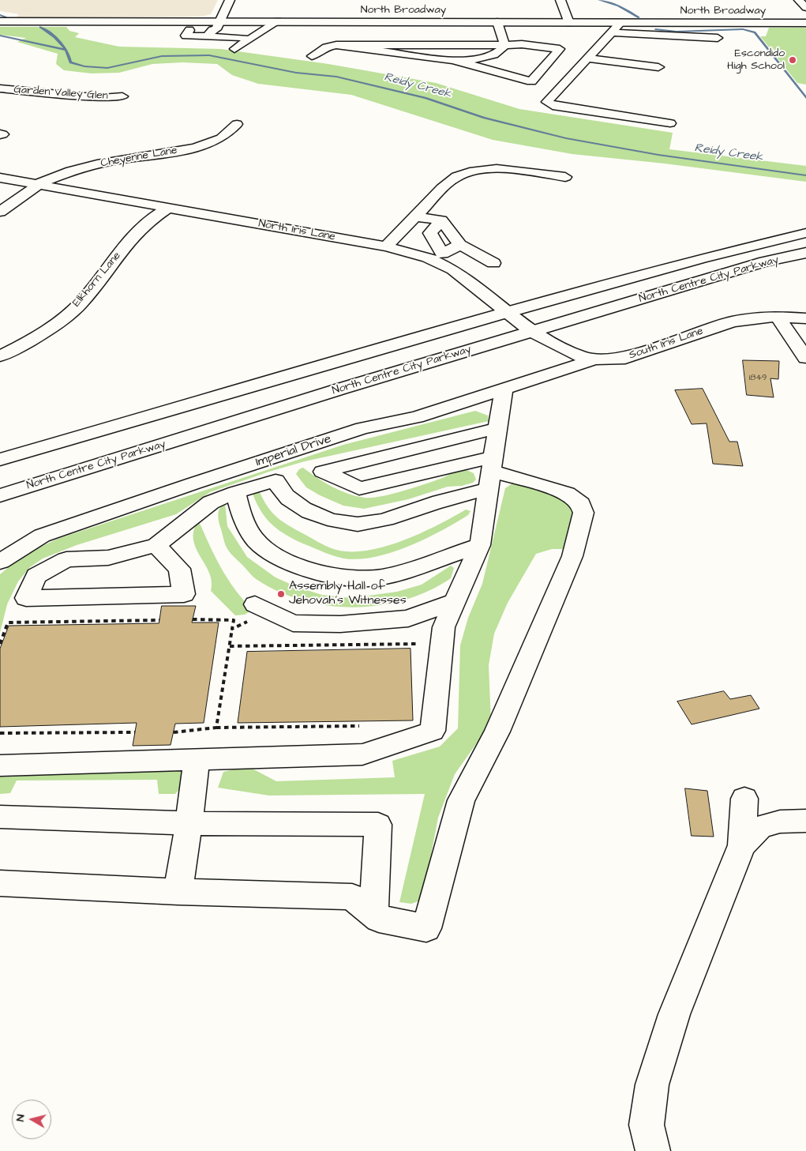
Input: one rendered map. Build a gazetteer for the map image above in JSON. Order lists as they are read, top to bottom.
{
  "streets": {
    "main road": [
      "North Broadway",
      "Garden Valley Glen",
      "Cheyenne Lane",
      "North Iris Lane",
      "Elkhorn Lane",
      "North Centre City Parkway",
      "South Iris Lane",
      "Imperial Drive"
    ]
  },
  "crossings": [
    ["Cheyenne Lane", "North Iris Lane"],
    ["North Iris Lane", "Elkhorn Lane"],
    ["North Iris Lane", "North Centre City Parkway"],
    ["North Iris Lane", "South Iris Lane"],
    ["North Centre City Parkway", "South Iris Lane"],
    ["South Iris Lane", "Imperial Drive"]
  ],
  "water": ["Reidy Creek"],
  "places": ["Escondido High School", "Assembly Hall of Jehovah’s Witnesses"],
  "house_numbers": ["1849"],
  "north": "left"
}
